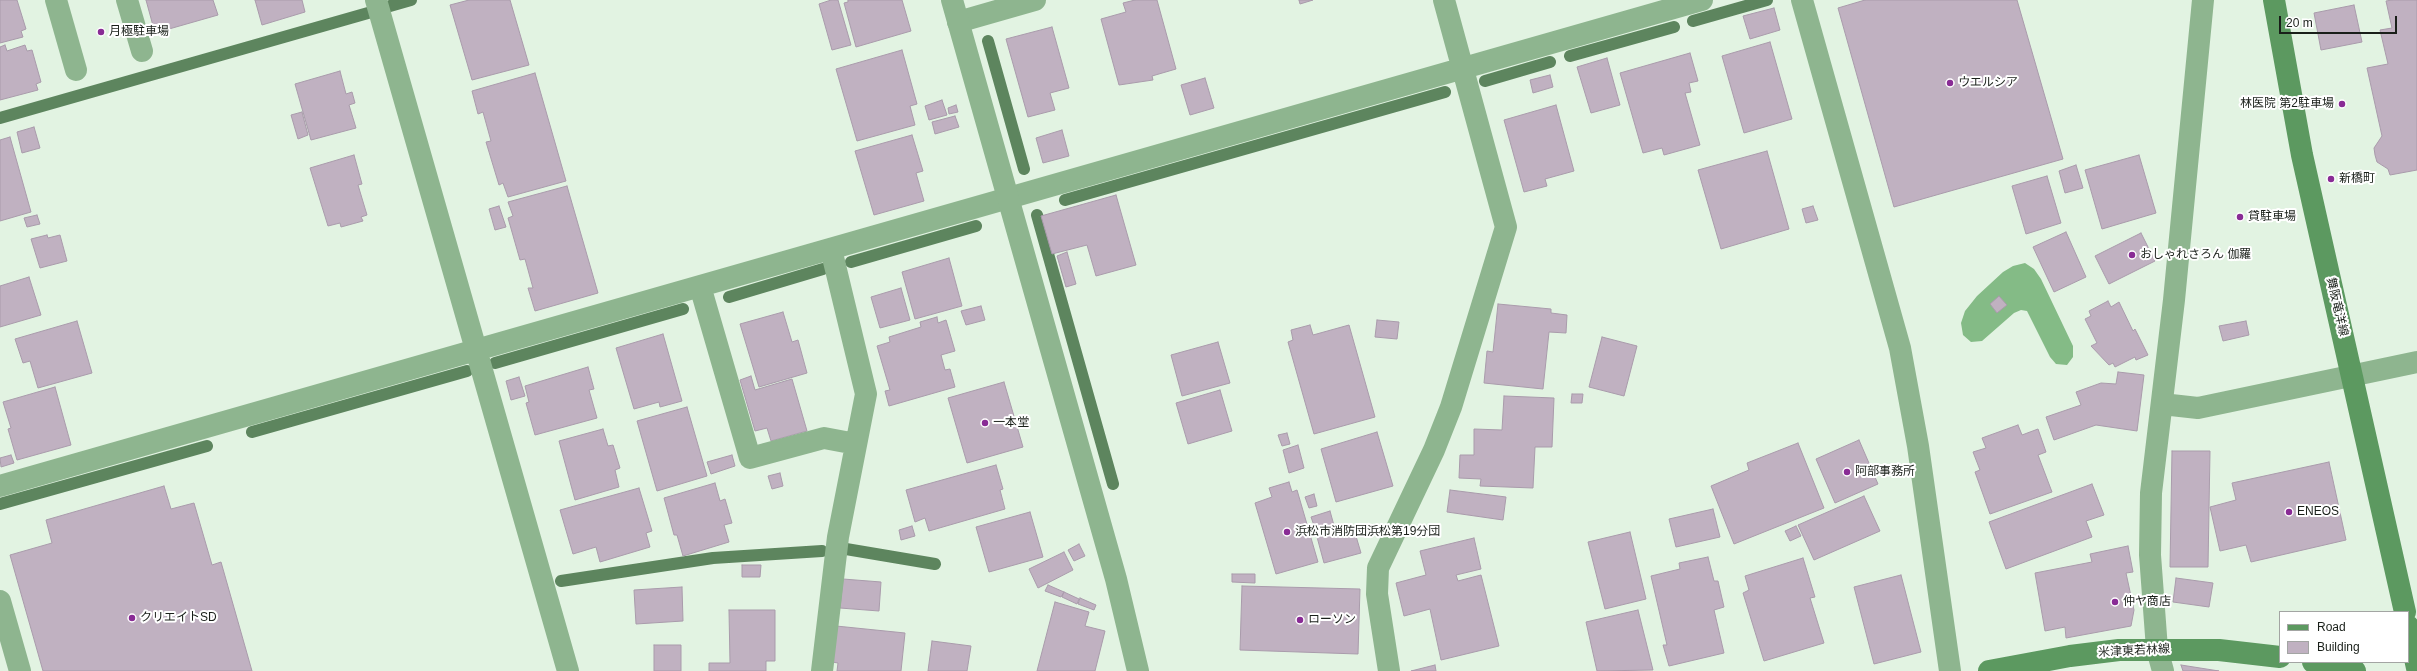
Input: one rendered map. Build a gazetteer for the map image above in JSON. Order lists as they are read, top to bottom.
{
  "streets": {
    "main road": ["舞阪竜洋線", "米津東若林線"]
  },
  "places": [
    "月極駐車場",
    "ウエルシア",
    "林医院 第2駐車場",
    "新橋町",
    "貸駐車場",
    "おしゃれさろん 伽羅",
    "一本堂",
    "阿部事務所",
    "ENEOS",
    "浜松市消防団浜松第19分団",
    "仲ヤ商店",
    "クリエイトSD",
    "ローソン"
  ],
  "legend": ["Road", "Building"],
  "scale_bar": "20 m"
}
